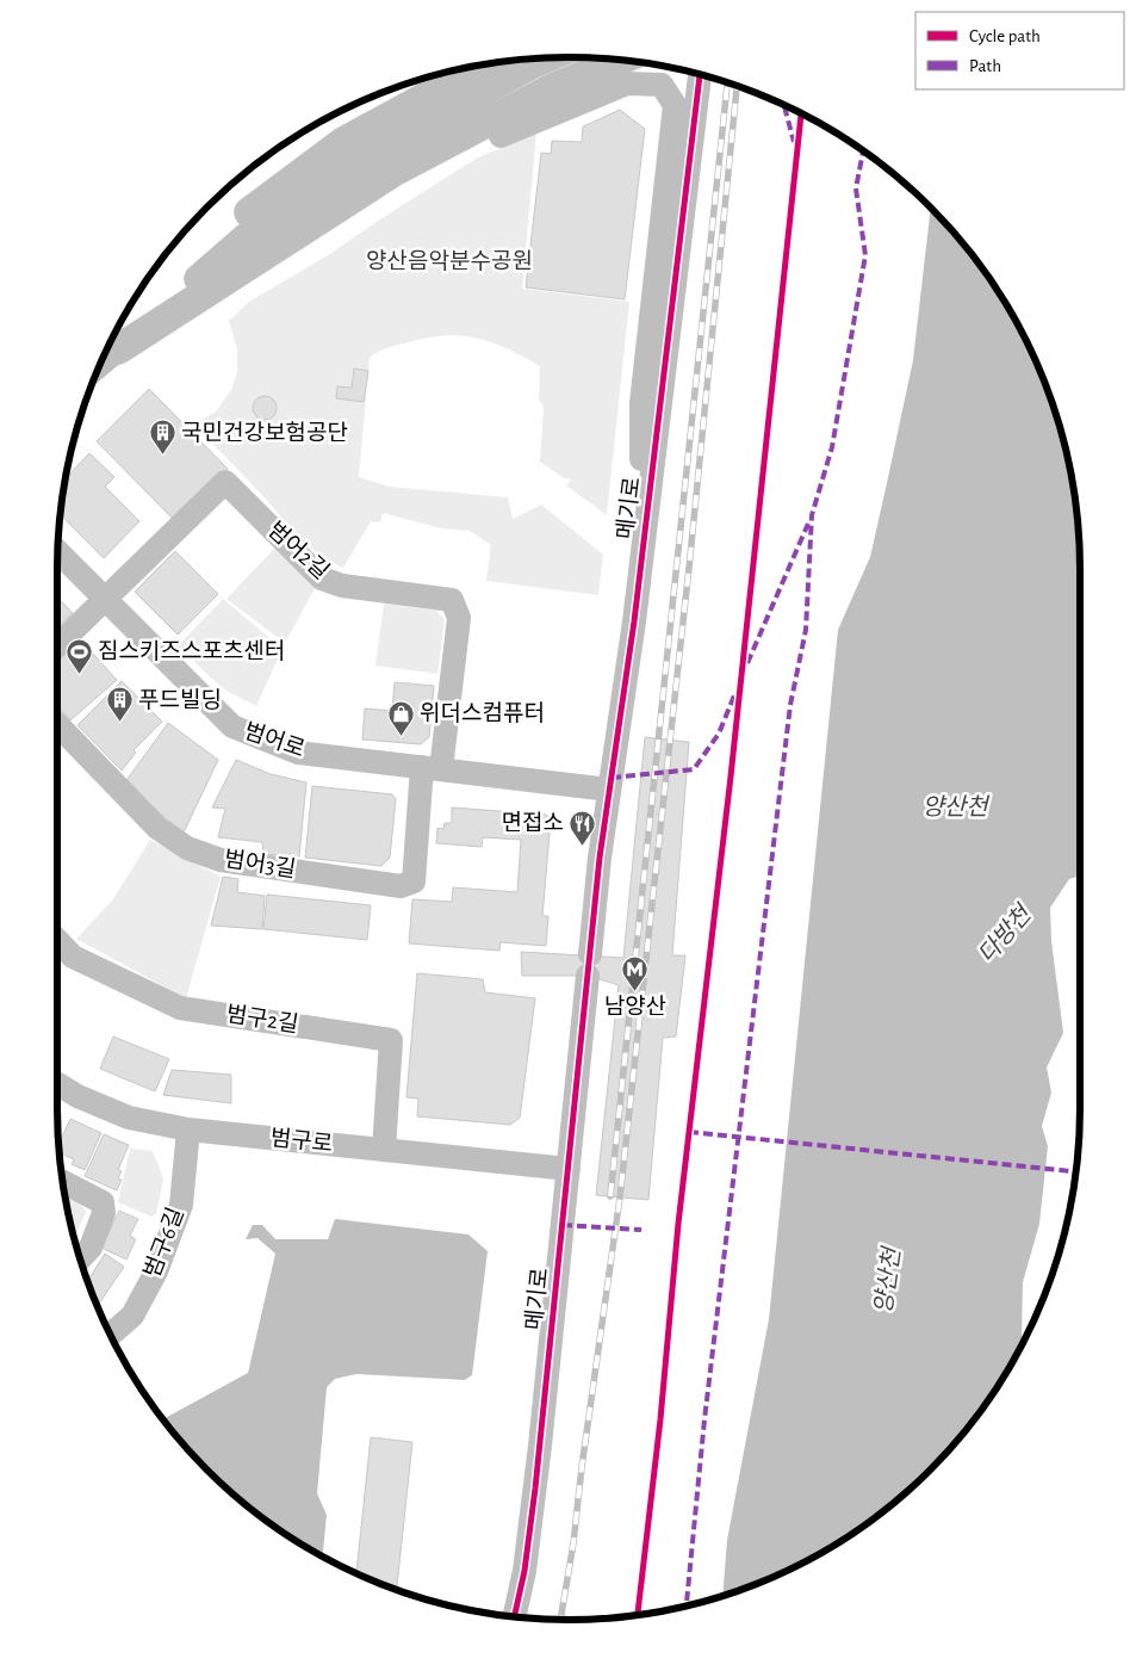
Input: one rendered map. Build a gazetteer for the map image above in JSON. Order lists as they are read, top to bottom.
{
  "streets": {
    "street": [
      "메기로",
      "범어2길",
      "범어로",
      "범어3길",
      "범구2길",
      "범구로",
      "범구6길"
    ]
  },
  "crossings": [
    ["메기로", "범어로"],
    ["메기로", "범구로"],
    ["범어2길", "범어로"],
    ["범어2길", "범어3길"],
    ["범어로", "범어3길"],
    ["범구2길", "범구로"],
    ["범구로", "범구6길"]
  ],
  "water": ["양산천", "다방천"],
  "parks": ["양산음악분수공원"],
  "places": {
    "building": ["국민건강보험공단", "푸드빌딩"],
    "sports": ["짐스키즈스포츠센터"],
    "shop": ["위더스컴퓨터"],
    "restaurant": ["면접소"],
    "metro station": ["남양산"]
  },
  "legend": ["Cycle path", "Path"]
}
